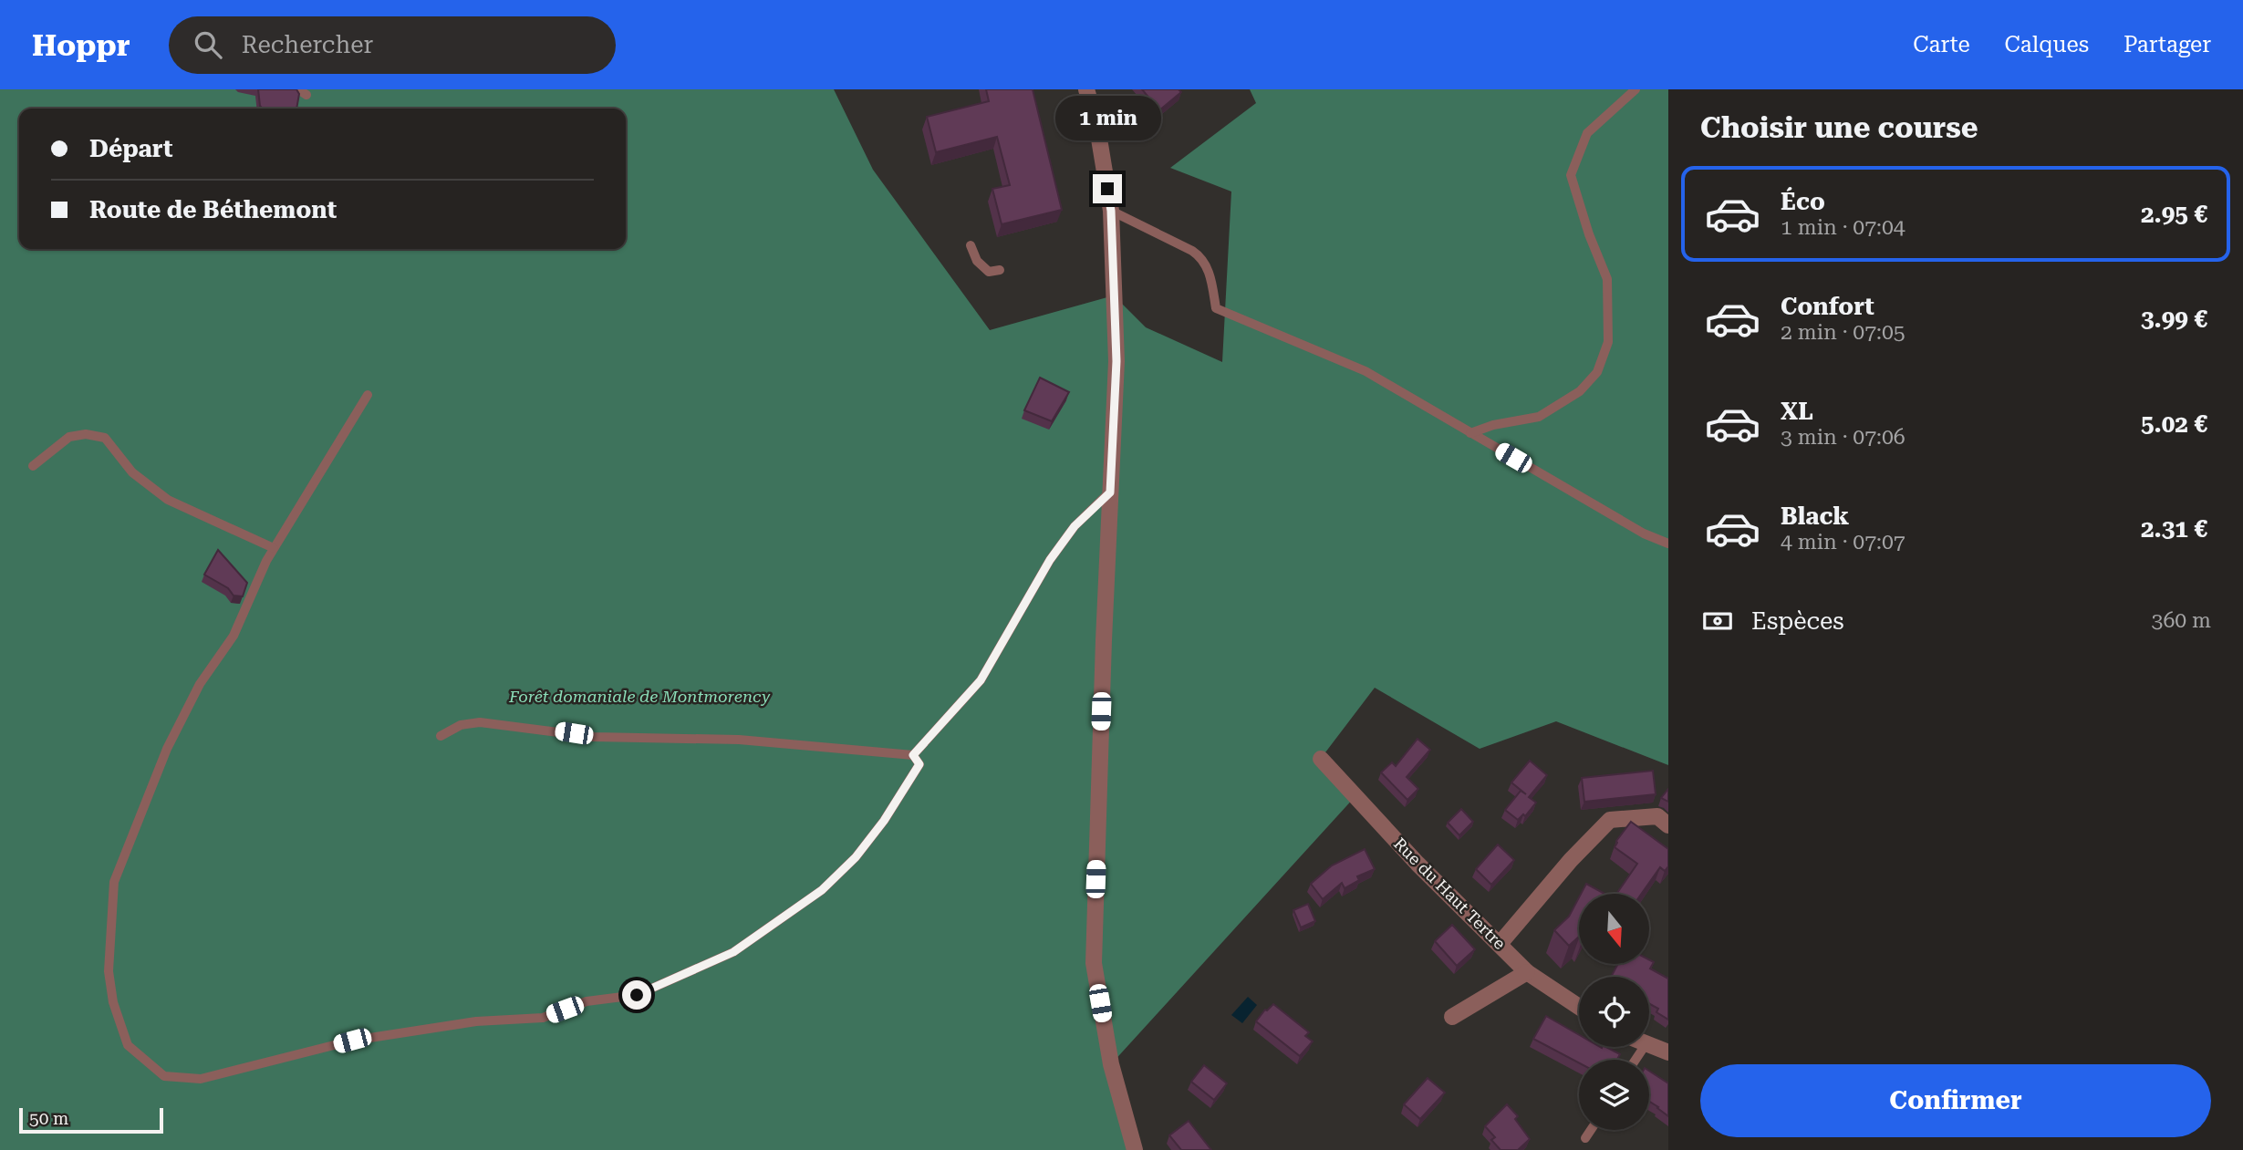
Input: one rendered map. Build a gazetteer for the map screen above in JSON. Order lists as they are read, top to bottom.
{
  "streets": {
    "street": ["Rue du Haut Tertre"]
  },
  "parks": ["Forêt domaniale de Montmorency"],
  "scale_bar": "50 m",
  "north": "bottom",
  "page": {
    "header": "Hoppr",
    "search": "Rechercher",
    "nav": ["Carte", "Calques", "Partager"],
    "heading": "Choisir une course",
    "bubble": "1 min",
    "banner": ["Départ", "Route de Béthemont"],
    "list": [
      {
        "name": "Éco",
        "note": "1 min · 07:04",
        "value": "2.95 €"
      },
      {
        "name": "Confort",
        "note": "2 min · 07:05",
        "value": "3.99 €"
      },
      {
        "name": "XL",
        "note": "3 min · 07:06",
        "value": "5.02 €"
      },
      {
        "name": "Black",
        "note": "4 min · 07:07",
        "value": "2.31 €"
      }
    ],
    "pay": ["Espèces", "360 m"],
    "buttons": "Confirmer",
    "scale": "50 m"
  }
}
